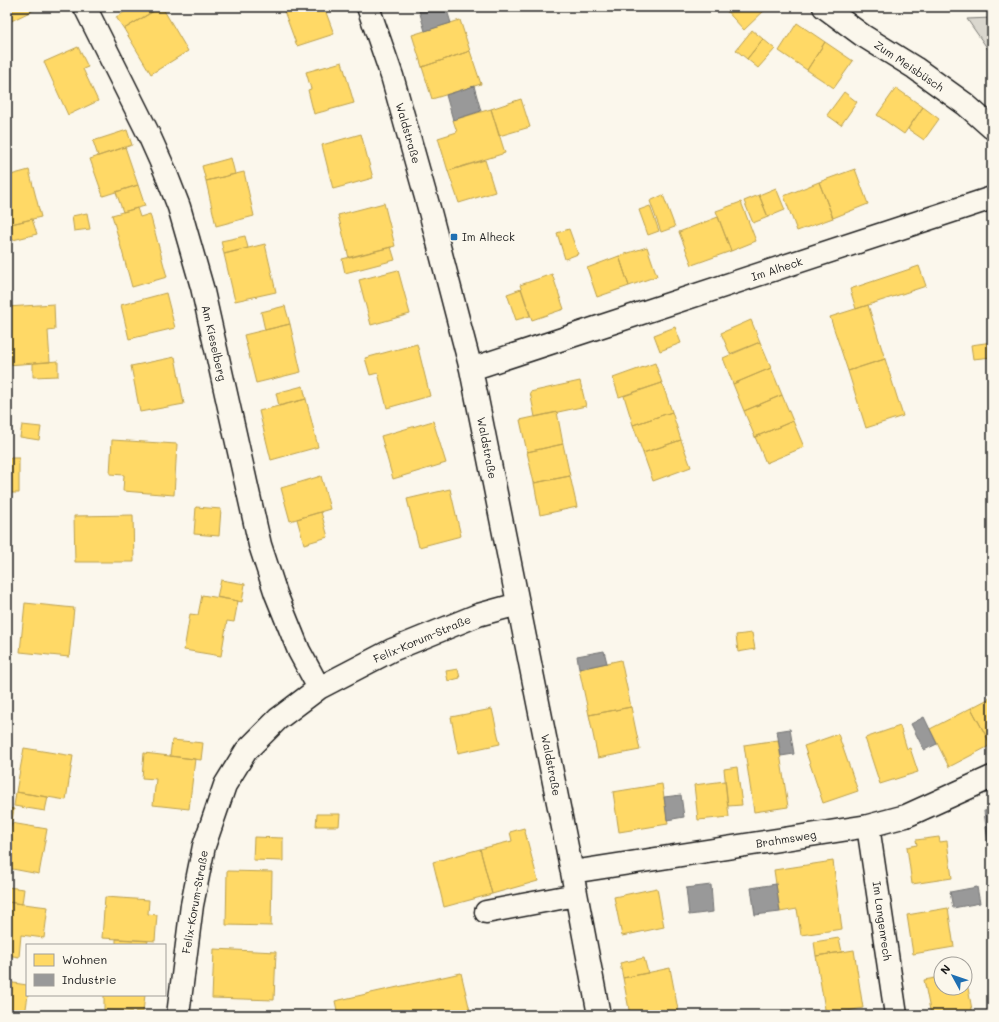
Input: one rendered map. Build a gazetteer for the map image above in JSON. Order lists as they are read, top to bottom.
{
  "streets": {
    "street": [
      "Zum Meisbüsch",
      "Waldstraße",
      "Im Alheck",
      "Am Kieselberg",
      "Felix-Korum-Straße",
      "Brahmsweg",
      "Im Langenrech"
    ]
  },
  "crossings": [
    ["Waldstraße", "Im Alheck"],
    ["Waldstraße", "Felix-Korum-Straße"],
    ["Waldstraße", "Brahmsweg"],
    ["Am Kieselberg", "Felix-Korum-Straße"],
    ["Brahmsweg", "Im Langenrech"]
  ],
  "places": {
    "transit": ["Im Alheck"]
  },
  "legend": ["Wohnen", "Industrie"],
  "north": "top left"
}
